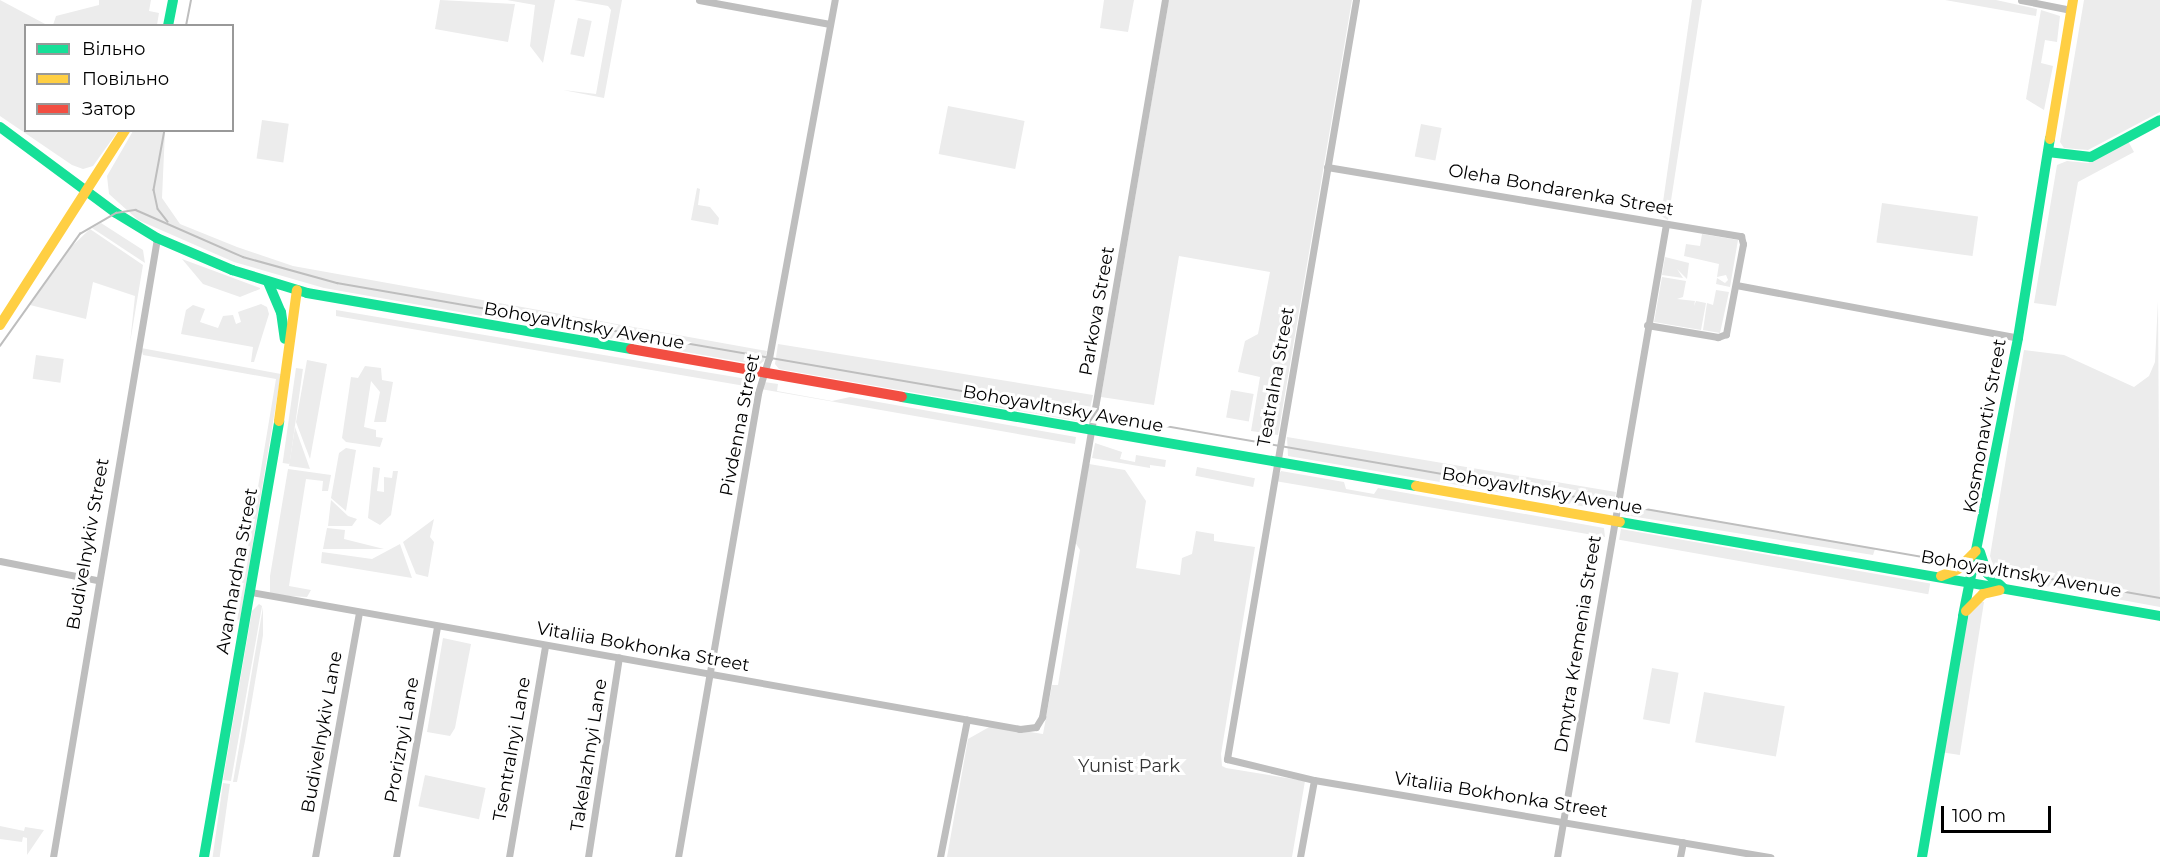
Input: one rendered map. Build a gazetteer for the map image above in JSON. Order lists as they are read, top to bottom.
{
  "streets": {
    "main road": ["Bohoyavltnsky Avenue", "Kosmonavtiv Street", "Avanhardna Street"],
    "street": [
      "Oleha Bondarenka Street",
      "Parkova Street",
      "Teatralna Street",
      "Pivdenna Street",
      "Budivelnykiv Street",
      "Dmytra Kremenia Street",
      "Vitaliia Bokhonka Street",
      "Budivelnykiv Lane",
      "Proriznyi Lane",
      "Tsentralnyi Lane",
      "Takelazhnyi Lane"
    ]
  },
  "crossings": [
    ["Oleha Bondarenka Street", "Teatralna Street"],
    ["Oleha Bondarenka Street", "Dmytra Kremenia Street"],
    ["Parkova Street", "Bohoyavltnsky Avenue"],
    ["Parkova Street", "Vitaliia Bokhonka Street"],
    ["Bohoyavltnsky Avenue", "Teatralna Street"],
    ["Bohoyavltnsky Avenue", "Pivdenna Street"],
    ["Bohoyavltnsky Avenue", "Kosmonavtiv Street"],
    ["Bohoyavltnsky Avenue", "Budivelnykiv Street"],
    ["Bohoyavltnsky Avenue", "Avanhardna Street"],
    ["Bohoyavltnsky Avenue", "Dmytra Kremenia Street"],
    ["Teatralna Street", "Vitaliia Bokhonka Street"],
    ["Pivdenna Street", "Vitaliia Bokhonka Street"],
    ["Avanhardna Street", "Vitaliia Bokhonka Street"],
    ["Dmytra Kremenia Street", "Vitaliia Bokhonka Street"],
    ["Vitaliia Bokhonka Street", "Budivelnykiv Lane"],
    ["Vitaliia Bokhonka Street", "Proriznyi Lane"],
    ["Vitaliia Bokhonka Street", "Tsentralnyi Lane"],
    ["Vitaliia Bokhonka Street", "Takelazhnyi Lane"]
  ],
  "parks": ["Yunist Park"],
  "legend": ["Вільно", "Повільно", "Затор"],
  "scale_bar": "100 m"
}
